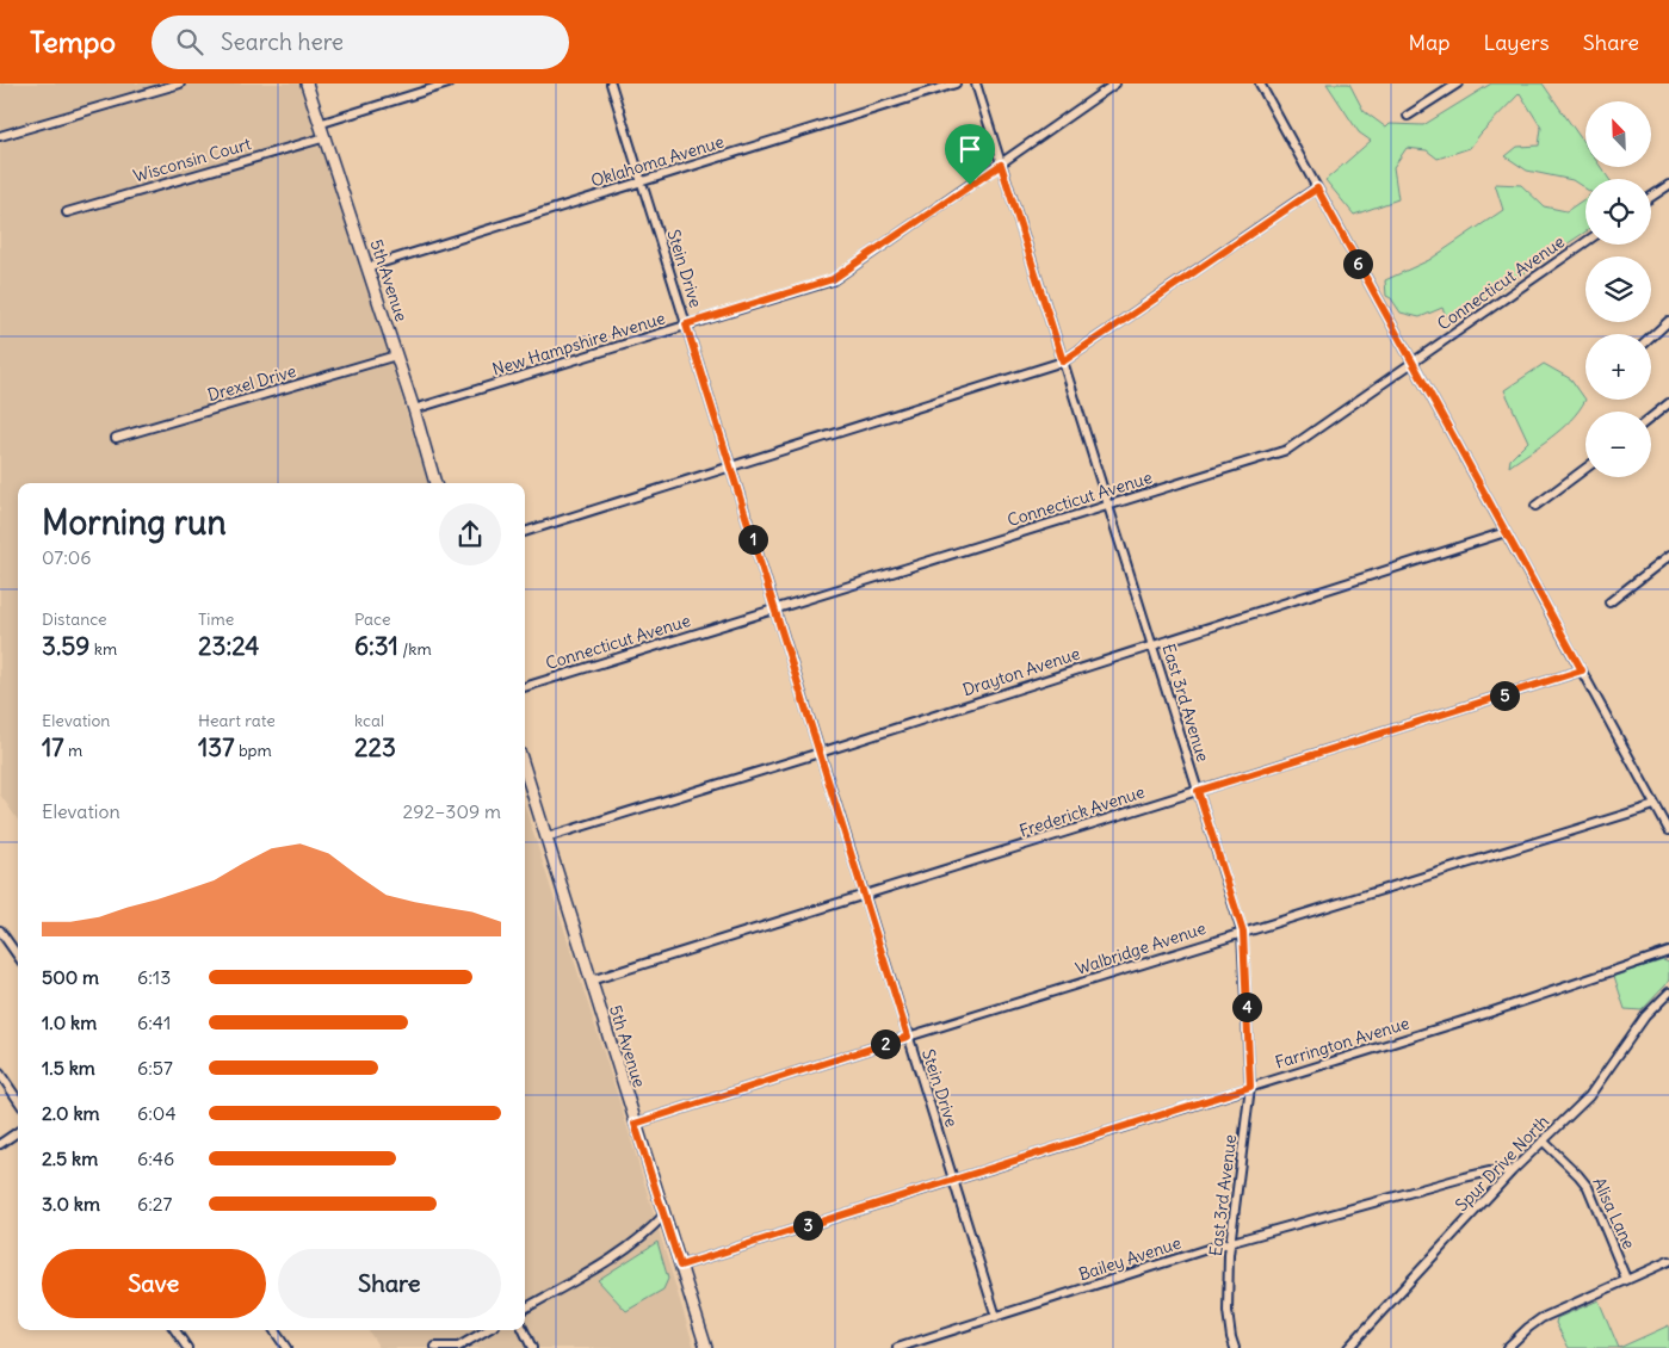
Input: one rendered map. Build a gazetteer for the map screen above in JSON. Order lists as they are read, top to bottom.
{
  "streets": {
    "main road": ["5th Avenue"],
    "street": [
      "Wisconsin Court",
      "Oklahoma Avenue",
      "Stein Drive",
      "Connecticut Avenue",
      "New Hampshire Avenue",
      "Drexel Drive",
      "Drayton Avenue",
      "East 3rd Avenue",
      "Frederick Avenue",
      "Walbridge Avenue",
      "Farrington Avenue",
      "Spur Drive North",
      "Alisa Lane",
      "Bailey Avenue"
    ]
  },
  "crossings": [
    ["Wisconsin Court", "5th Avenue"],
    ["Oklahoma Avenue", "Stein Drive"],
    ["Oklahoma Avenue", "5th Avenue"],
    ["Stein Drive", "Connecticut Avenue"],
    ["Stein Drive", "New Hampshire Avenue"],
    ["Stein Drive", "Drayton Avenue"],
    ["Stein Drive", "Frederick Avenue"],
    ["Stein Drive", "Walbridge Avenue"],
    ["Stein Drive", "Farrington Avenue"],
    ["Stein Drive", "Bailey Avenue"],
    ["5th Avenue", "New Hampshire Avenue"],
    ["5th Avenue", "Drexel Drive"],
    ["5th Avenue", "Drayton Avenue"],
    ["5th Avenue", "Frederick Avenue"],
    ["5th Avenue", "Walbridge Avenue"],
    ["5th Avenue", "Farrington Avenue"],
    ["Connecticut Avenue", "East 3rd Avenue"],
    ["New Hampshire Avenue", "East 3rd Avenue"],
    ["Drayton Avenue", "East 3rd Avenue"],
    ["East 3rd Avenue", "Frederick Avenue"],
    ["East 3rd Avenue", "Walbridge Avenue"],
    ["East 3rd Avenue", "Farrington Avenue"],
    ["East 3rd Avenue", "Bailey Avenue"],
    ["Spur Drive North", "Alisa Lane"],
    ["Spur Drive North", "Bailey Avenue"]
  ],
  "north": "top left",
  "page": {
    "header": "Tempo",
    "search": "Search here",
    "nav": ["Map", "Layers", "Share"],
    "map_buttons": ["+", "−"],
    "pins": [
      "6",
      "1",
      "5",
      "4",
      "2",
      "3"
    ],
    "heading": ["Morning run", "07:06"],
    "stats": [
      ["Distance", "3.59 km"],
      ["Time", "23:24"],
      ["Pace", "6:31 /km"],
      ["Elevation", "17 m"],
      ["Heart rate", "137 bpm"],
      ["kcal", "223"]
    ],
    "chart": ["Elevation", "292–309 m"],
    "list": [
      {
        "name": "500 m",
        "note": "6:13"
      },
      {
        "name": "1.0 km",
        "note": "6:41"
      },
      {
        "name": "1.5 km",
        "note": "6:57"
      },
      {
        "name": "2.0 km",
        "note": "6:04"
      },
      {
        "name": "2.5 km",
        "note": "6:46"
      },
      {
        "name": "3.0 km",
        "note": "6:27"
      }
    ],
    "buttons": ["Save", "Share"]
  }
}
